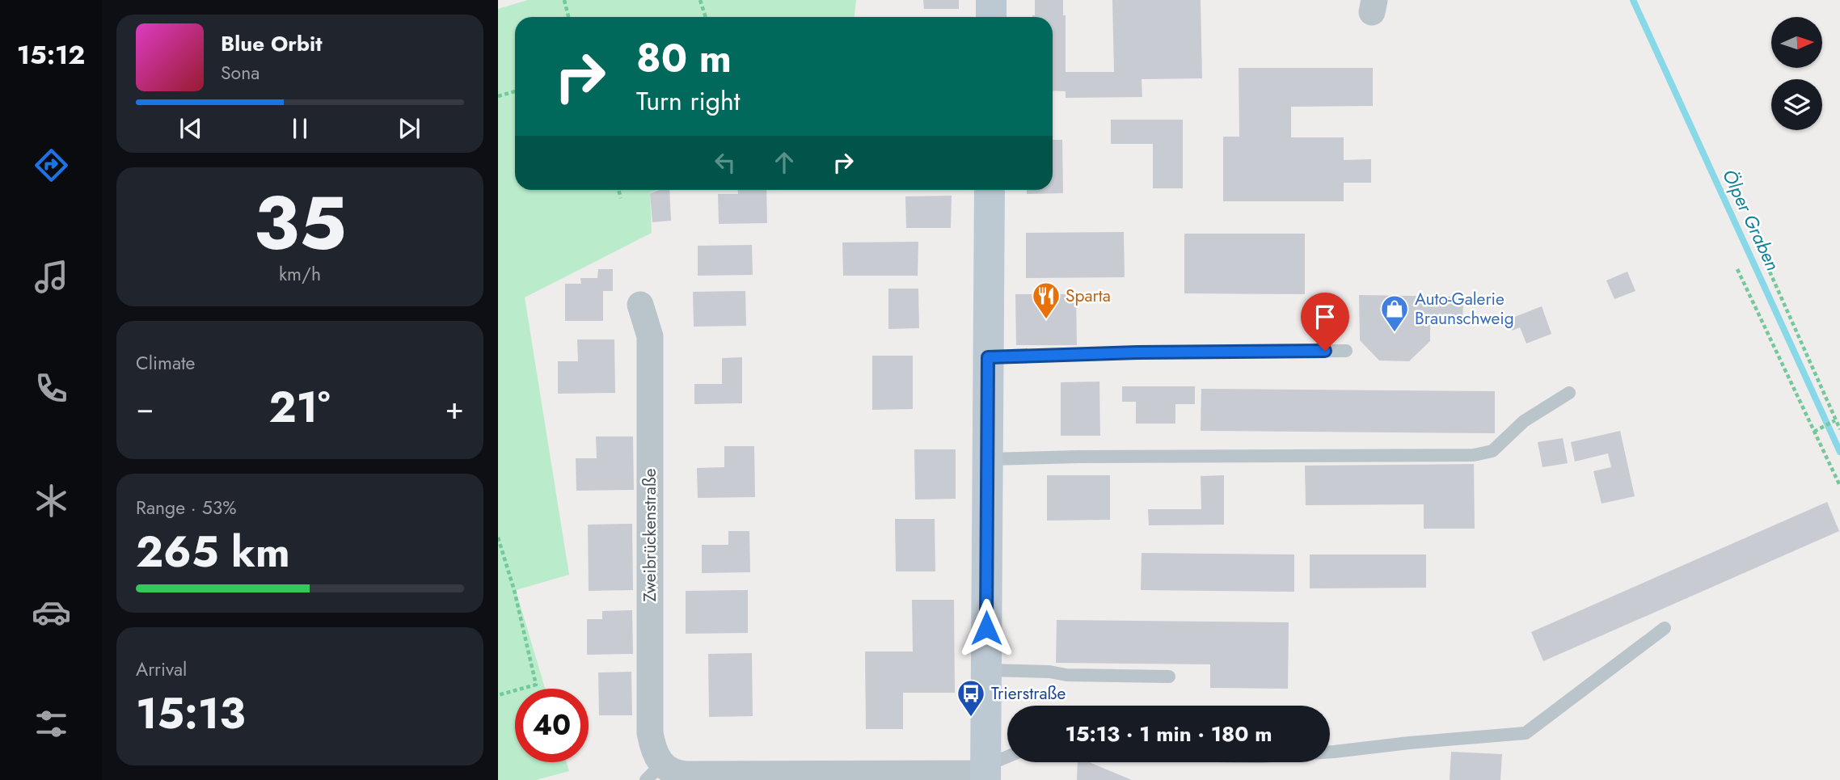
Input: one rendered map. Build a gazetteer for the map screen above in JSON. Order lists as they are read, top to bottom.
{
  "streets": {
    "street": ["Zweibrückenstraße"]
  },
  "water": ["Ölper Graben"],
  "places": {
    "restaurant": ["Sparta"],
    "shop": ["Auto-Galerie Braunschweig"],
    "bus stop": ["Trierstraße"]
  },
  "north": "right",
  "page": {
    "tabs": "15:12",
    "turn": ["80 m", "Turn right"],
    "song": ["Blue Orbit", "Sona"],
    "tile": [
      ["35", "km/h"],
      "Climate",
      ["Range · 53%", "265 km"],
      ["Arrival", "15:13"]
    ],
    "heat": ["−", "21°", "+"],
    "limit": "40",
    "trip": "15:13 · 1 min · 180 m"
  }
}
